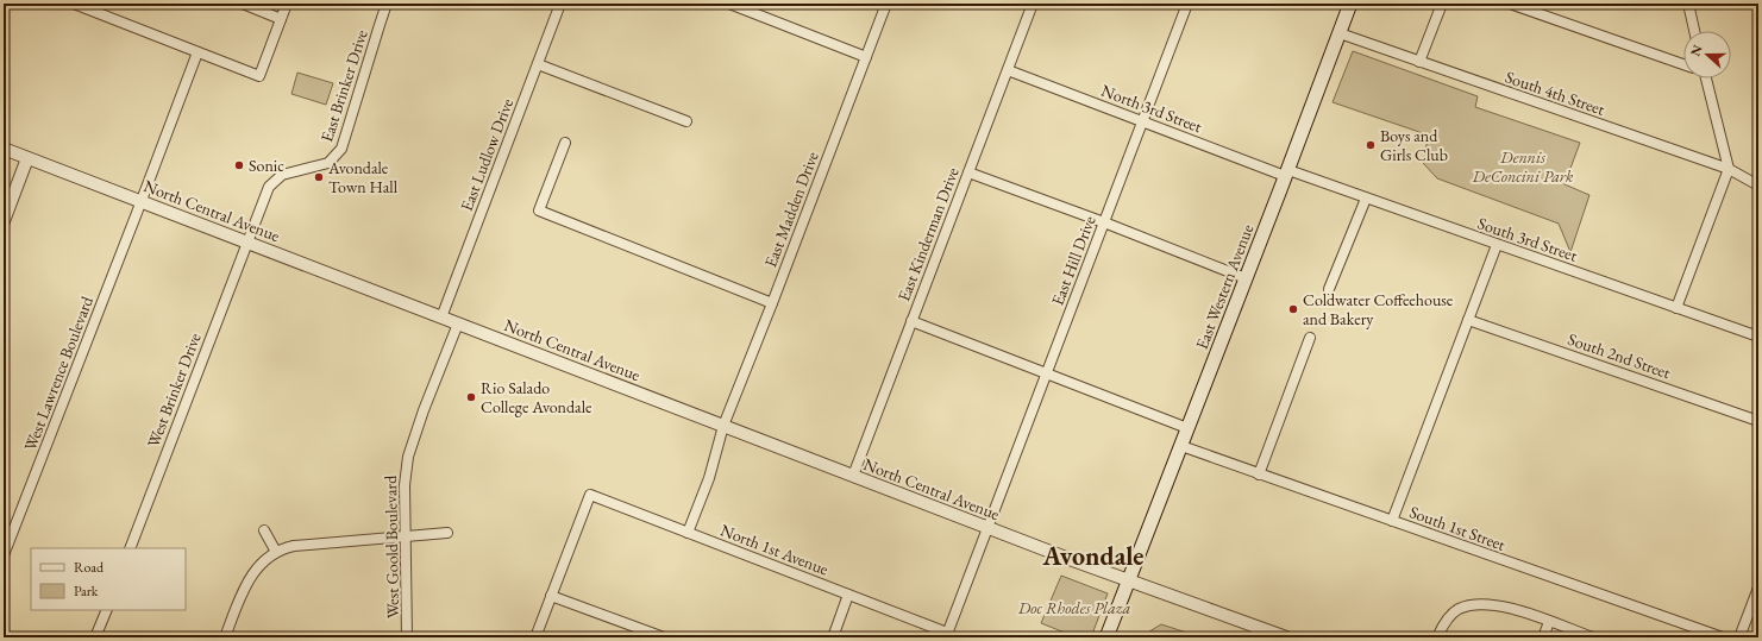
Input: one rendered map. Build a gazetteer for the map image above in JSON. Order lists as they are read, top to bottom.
{
  "streets": {
    "main road": ["East Western Avenue"],
    "street": [
      "East Brinker Drive",
      "South 4th Street",
      "North 3rd Street",
      "East Ludlow Drive",
      "East Madden Drive",
      "North Central Avenue",
      "East Kinderman Drive",
      "South 3rd Street",
      "East Hill Drive",
      "South 2nd Street",
      "West Lawrence Boulevard",
      "West Brinker Drive",
      "South 1st Street",
      "West Goold Boulevard",
      "North 1st Avenue"
    ]
  },
  "crossings": [
    ["East Brinker Drive", "North Central Avenue"],
    ["East Brinker Drive", "West Brinker Drive"],
    ["South 4th Street", "East Western Avenue"],
    ["North 3rd Street", "East Kinderman Drive"],
    ["North 3rd Street", "South 3rd Street"],
    ["North 3rd Street", "East Hill Drive"],
    ["North 3rd Street", "East Western Avenue"],
    ["East Ludlow Drive", "North Central Avenue"],
    ["East Madden Drive", "North Central Avenue"],
    ["East Madden Drive", "North 1st Avenue"],
    ["North Central Avenue", "East Kinderman Drive"],
    ["North Central Avenue", "East Hill Drive"],
    ["North Central Avenue", "East Western Avenue"],
    ["North Central Avenue", "West Lawrence Boulevard"],
    ["North Central Avenue", "West Brinker Drive"],
    ["North Central Avenue", "West Goold Boulevard"],
    ["South 3rd Street", "East Western Avenue"],
    ["East Hill Drive", "North 1st Avenue"],
    ["East Western Avenue", "South 1st Street"]
  ],
  "districts": ["Avondale"],
  "parks": ["Dennis DeConcini Park", "Doc Rhodes Plaza"],
  "places": [
    "Boys and Girls Club",
    "Sonic",
    "Avondale Town Hall",
    "Coldwater Coffeehouse and Bakery",
    "Rio Salado College Avondale"
  ],
  "legend": ["Road", "Park"],
  "north": "left"
}
